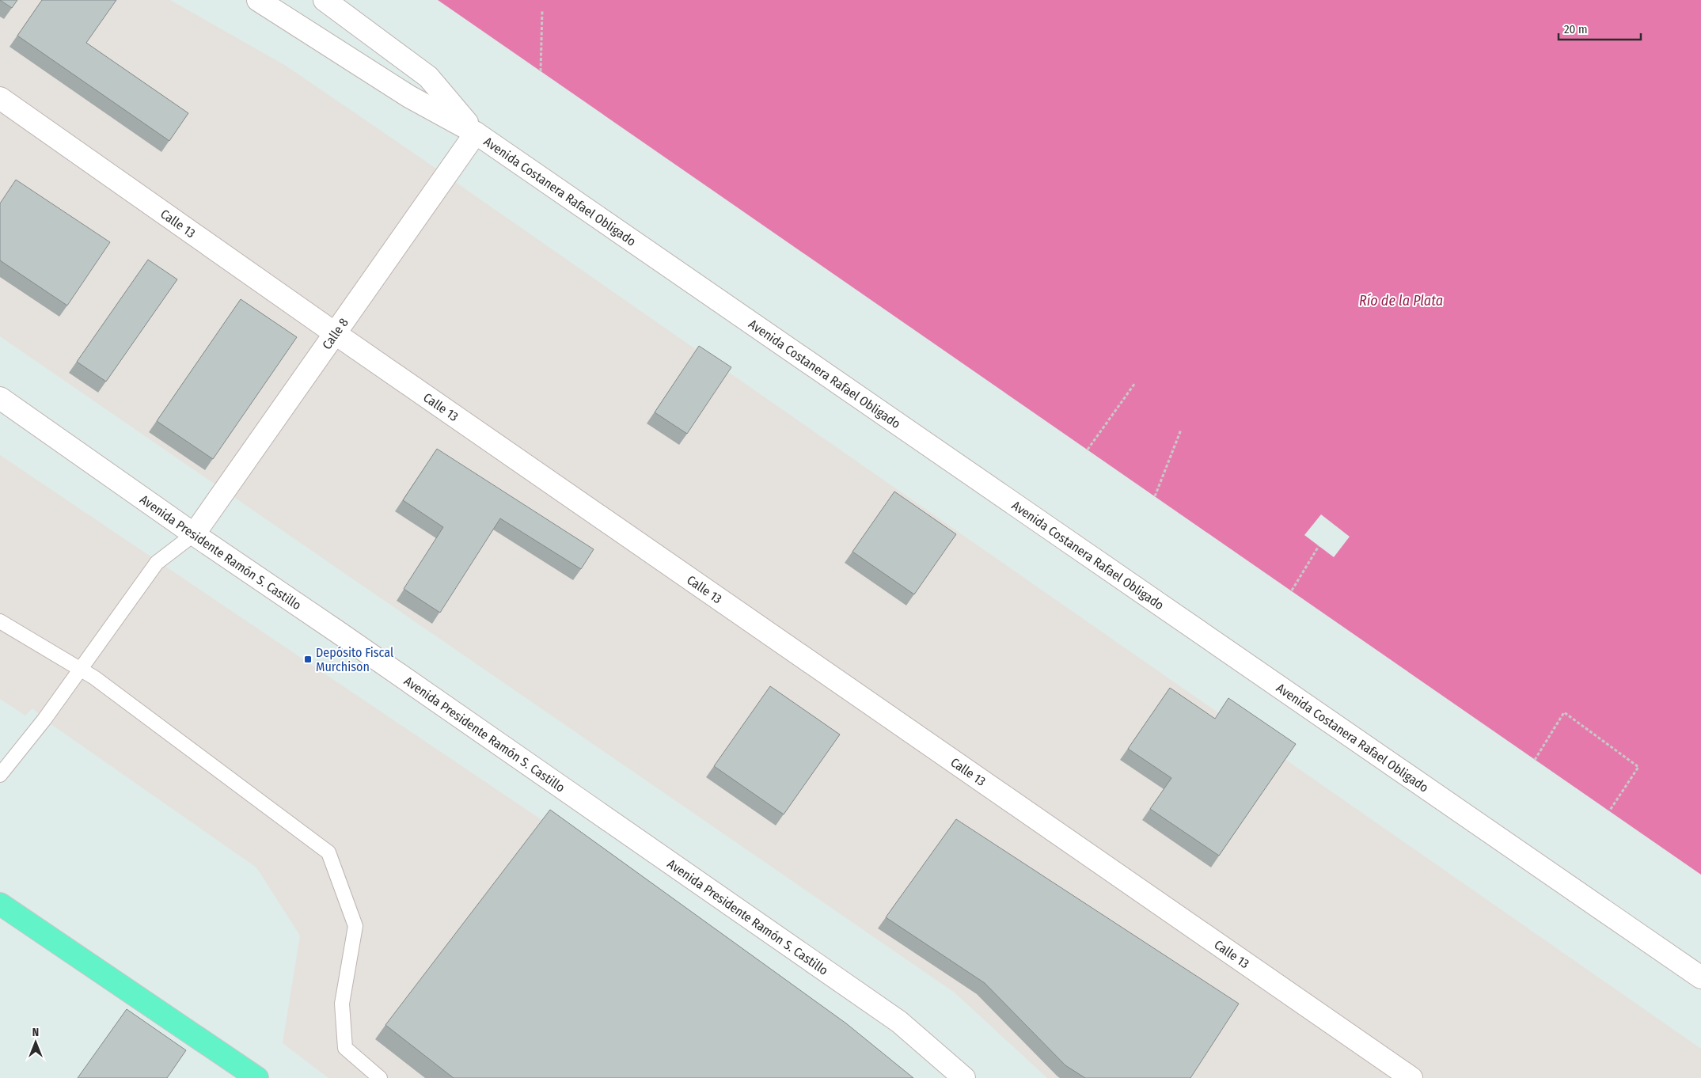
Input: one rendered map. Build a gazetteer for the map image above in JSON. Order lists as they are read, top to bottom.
{
  "streets": {
    "main road": [
      "Avenida Costanera Rafael Obligado",
      "Calle 13",
      "Calle 8",
      "Avenida Presidente Ramón S. Castillo"
    ]
  },
  "crossings": [
    ["Avenida Costanera Rafael Obligado", "Calle 8"],
    ["Calle 13", "Calle 8"],
    ["Calle 8", "Avenida Presidente Ramón S. Castillo"]
  ],
  "water": ["Río de la Plata"],
  "places": {
    "transit": ["Depósito Fiscal Murchison"]
  },
  "scale_bar": "20 m",
  "north": "top"
}
